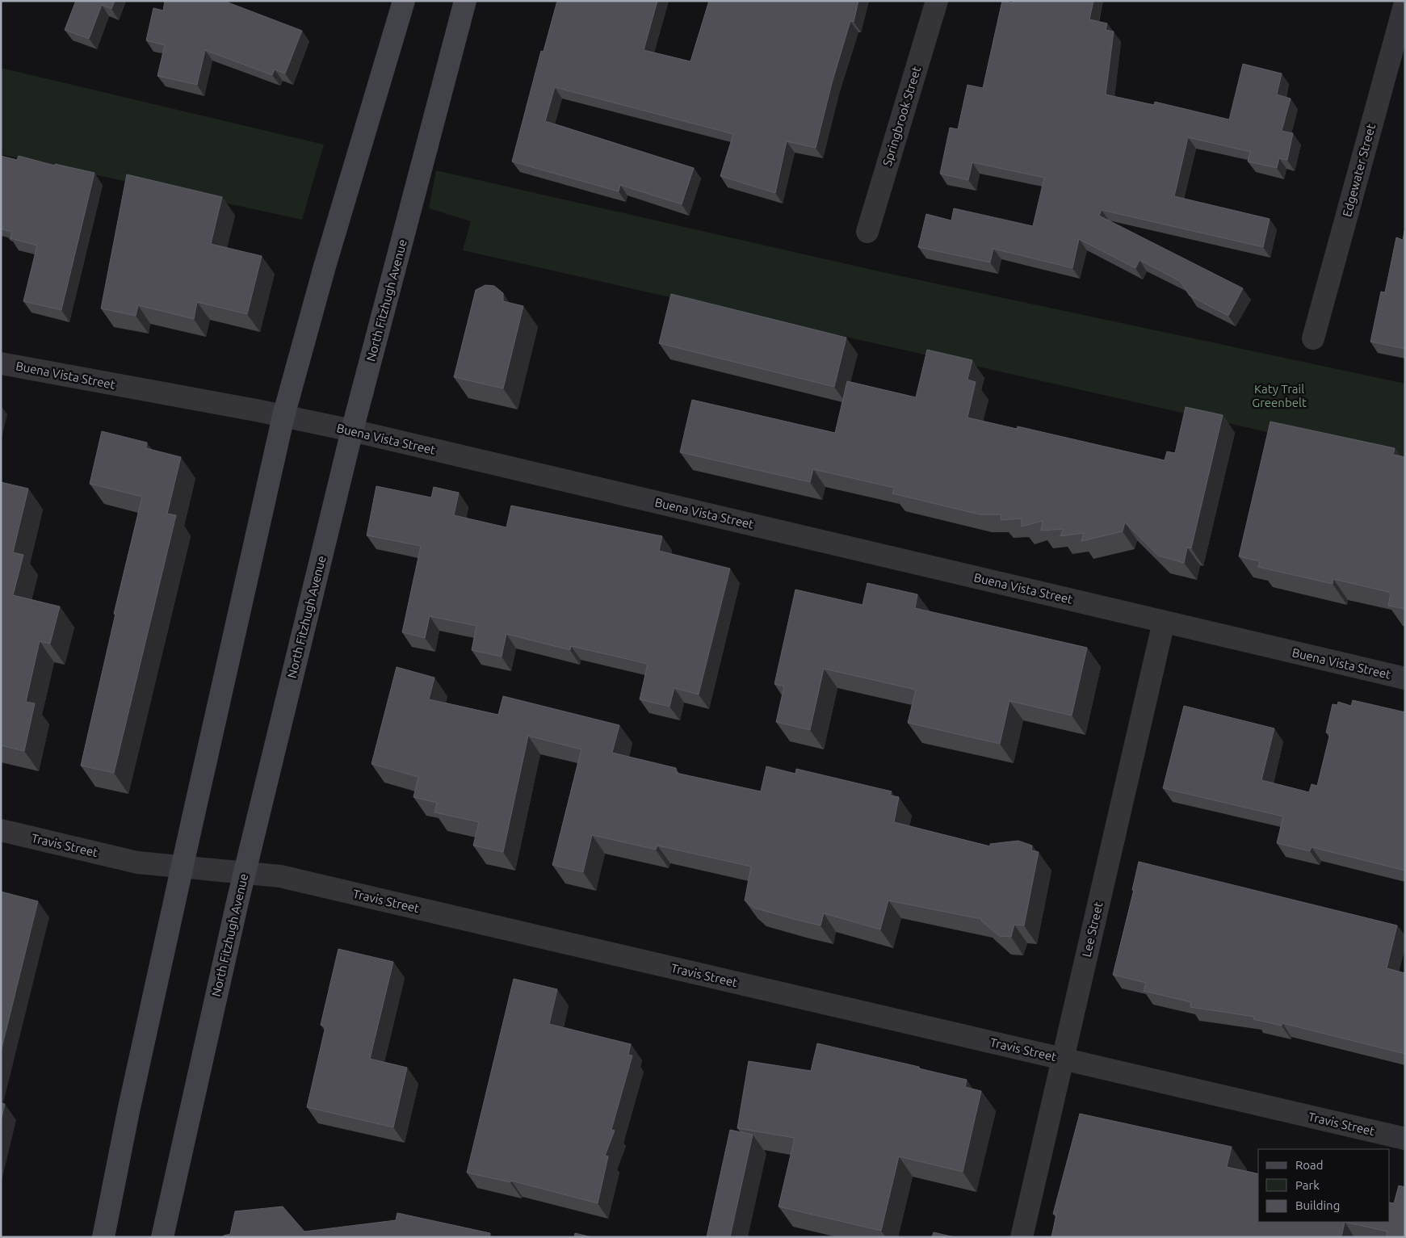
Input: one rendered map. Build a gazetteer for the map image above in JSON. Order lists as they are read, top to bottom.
{
  "streets": {
    "main road": ["North Fitzhugh Avenue"],
    "street": [
      "Springbrook Street",
      "Edgewater Street",
      "Buena Vista Street",
      "Travis Street",
      "Lee Street"
    ]
  },
  "crossings": [
    ["North Fitzhugh Avenue", "Buena Vista Street"],
    ["North Fitzhugh Avenue", "Travis Street"],
    ["Buena Vista Street", "Lee Street"],
    ["Travis Street", "Lee Street"]
  ],
  "parks": ["Katy Trail Greenbelt"],
  "legend": ["Road", "Park", "Building"]
}
